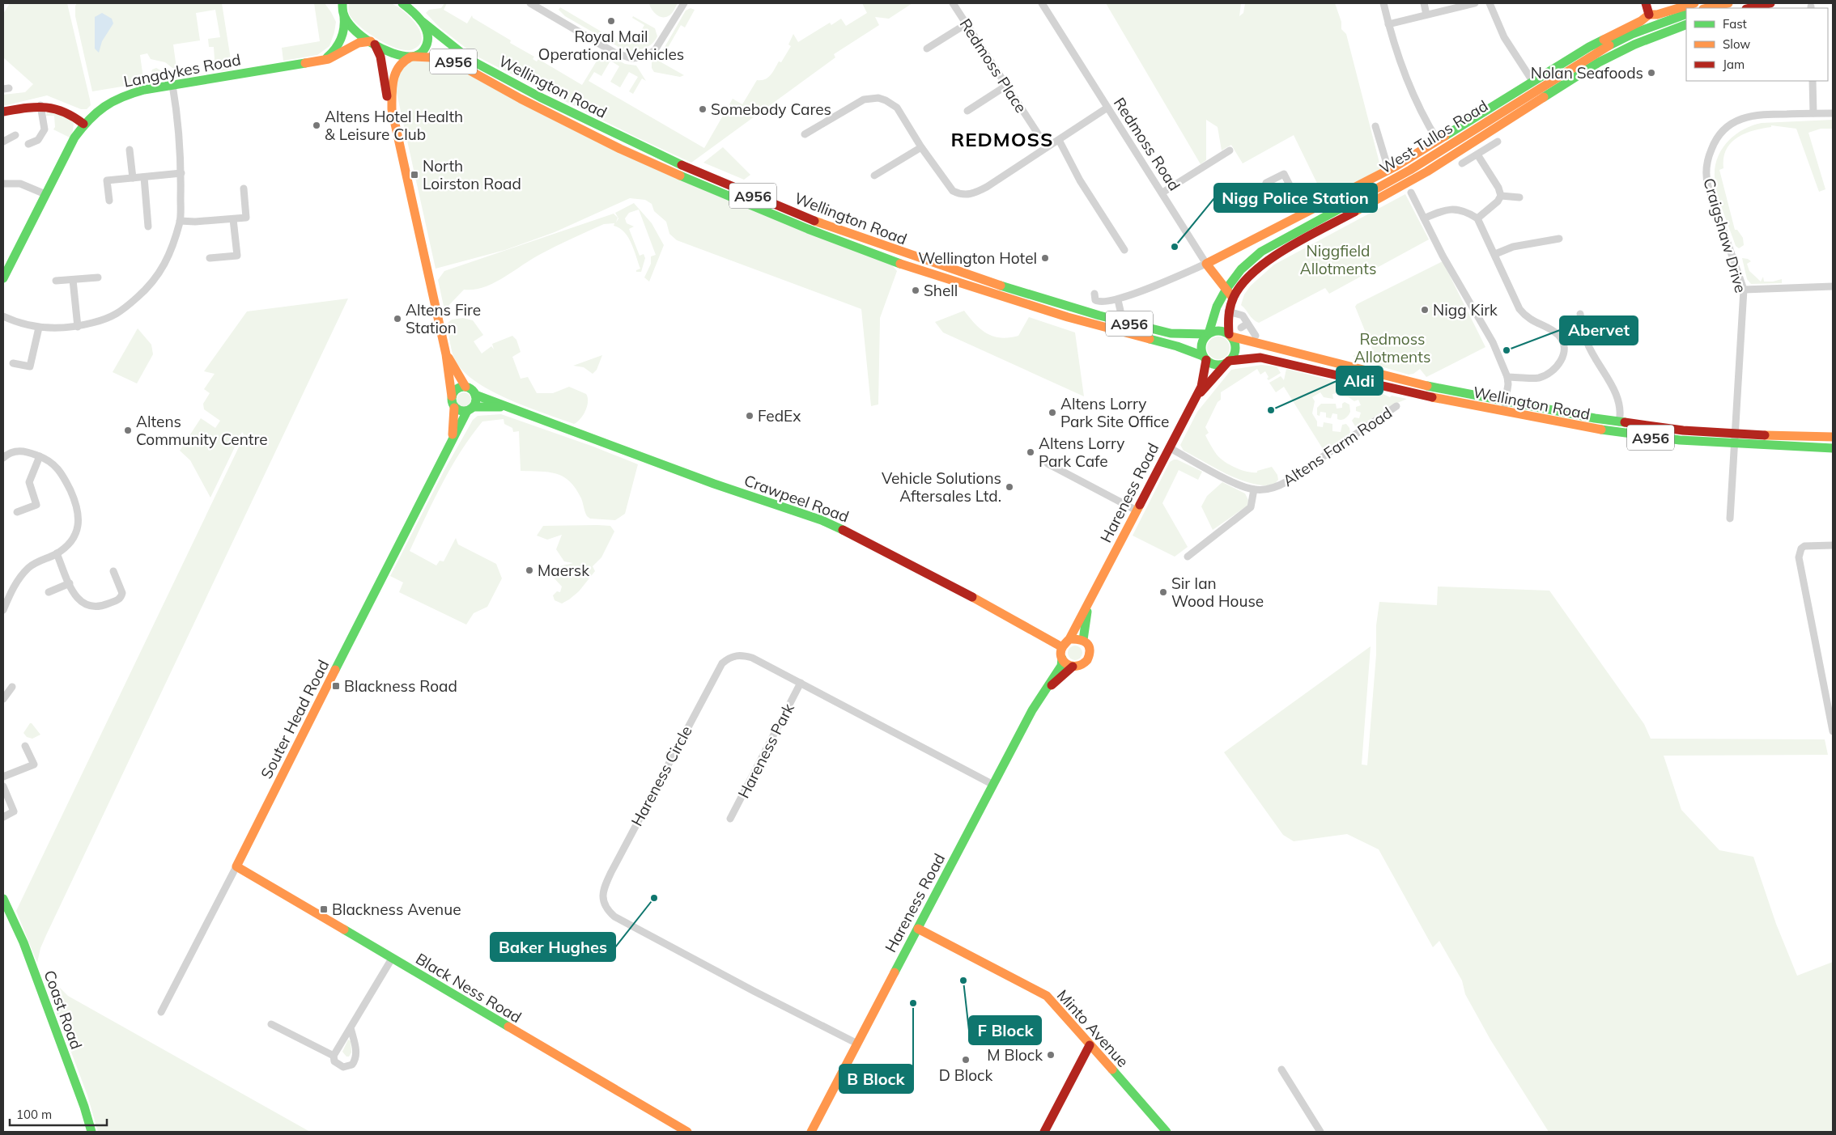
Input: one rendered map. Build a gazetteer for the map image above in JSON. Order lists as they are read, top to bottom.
{
  "streets": {
    "main road": [
      "A956",
      "Langdykes Road",
      "Wellington Road",
      "West Tullos Road",
      "Redmoss Road",
      "Hareness Road",
      "Crawpeel Road",
      "Souter Head Road",
      "Black Ness Road",
      "Coast Road",
      "Minto Avenue"
    ],
    "street": [
      "Redmoss Place",
      "Craigshaw Drive",
      "Altens Farm Road",
      "Hareness Park",
      "Hareness Circle"
    ]
  },
  "crossings": [
    ["A956", "Langdykes Road"],
    ["A956", "Wellington Road"],
    ["A956", "West Tullos Road"],
    ["A956", "Hareness Road"],
    ["Wellington Road", "West Tullos Road"],
    ["Wellington Road", "Craigshaw Drive"],
    ["Wellington Road", "Hareness Road"],
    ["West Tullos Road", "Redmoss Road"],
    ["West Tullos Road", "Hareness Road"],
    ["Altens Farm Road", "Hareness Road"],
    ["Hareness Road", "Crawpeel Road"],
    ["Hareness Road", "Hareness Circle"],
    ["Hareness Road", "Minto Avenue"],
    ["Crawpeel Road", "Souter Head Road"],
    ["Souter Head Road", "Black Ness Road"],
    ["Hareness Park", "Hareness Circle"]
  ],
  "districts": ["REDMOSS"],
  "parks": ["Niggfield Allotments", "Redmoss Allotments"],
  "places": {
    "other": [
      "Royal Mail Operational Vehicles",
      "Nolan Seafoods",
      "Somebody Cares",
      "Altens Hotel Health & Leisure Club",
      "Nigg Police Station",
      "Wellington Hotel",
      "Shell",
      "Nigg Kirk",
      "Altens Fire Station",
      "Abervet",
      "Aldi",
      "Altens Lorry Park Site Office",
      "FedEx",
      "Altens Community Centre",
      "Altens Lorry Park Cafe",
      "Vehicle Solutions Aftersales Ltd.",
      "Maersk",
      "Sir Ian Wood House",
      "Baker Hughes",
      "F Block",
      "B Block",
      "M Block",
      "D Block"
    ],
    "transit": ["North Loirston Road", "Blackness Road", "Blackness Avenue"]
  },
  "legend": ["Fast", "Slow", "Jam"],
  "scale_bar": "100 m"
}
